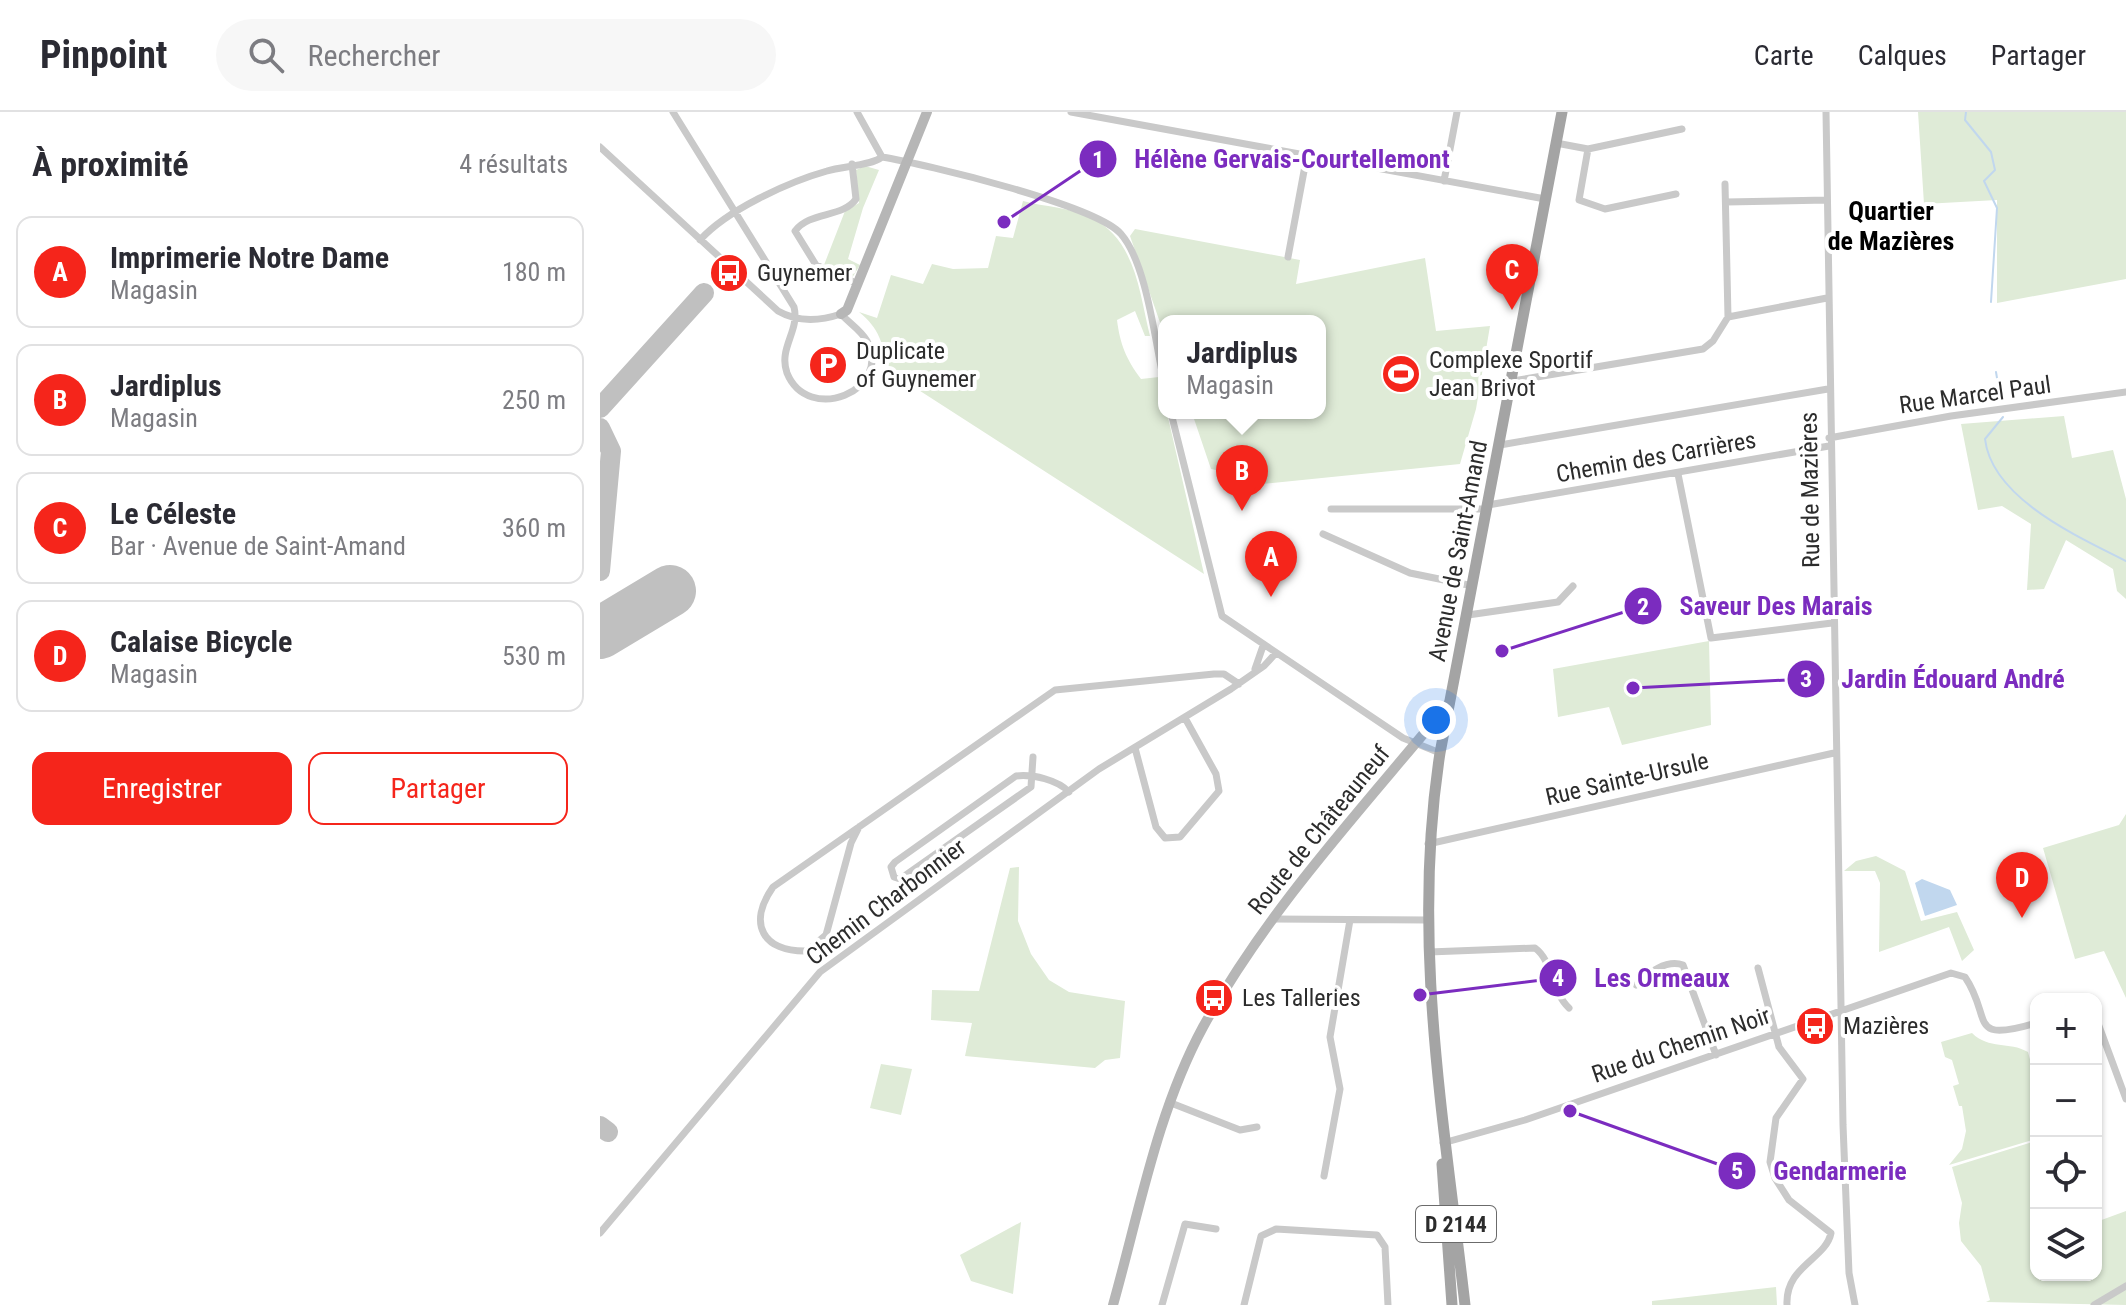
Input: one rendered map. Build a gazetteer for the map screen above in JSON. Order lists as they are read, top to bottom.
{
  "streets": {
    "main road": ["Avenue de Saint-Amand", "Route de Châteauneuf", "D 2144"],
    "street": [
      "Rue Marcel Paul",
      "Chemin des Carrières",
      "Rue de Mazières",
      "Rue Sainte-Ursule",
      "Chemin Charbonnier",
      "Rue du Chemin Noir"
    ]
  },
  "crossings": [
    ["Rue Marcel Paul", "Chemin des Carrières"],
    ["Rue Marcel Paul", "Rue de Mazières"],
    ["Chemin des Carrières", "Rue de Mazières"],
    ["Chemin des Carrières", "Avenue de Saint-Amand"],
    ["Rue de Mazières", "Rue Sainte-Ursule"],
    ["Rue de Mazières", "Rue du Chemin Noir"],
    ["Avenue de Saint-Amand", "Rue Sainte-Ursule"],
    ["Avenue de Saint-Amand", "Route de Châteauneuf"],
    ["Avenue de Saint-Amand", "Rue du Chemin Noir"]
  ],
  "districts": ["Quartier de Mazières"],
  "places": {
    "other": [
      "Hélène Gervais-Courtellemont",
      "Saveur Des Marais",
      "Jardin Édouard André",
      "Les Ormeaux",
      "Gendarmerie"
    ],
    "bus stop": ["Guynemer", "Les Talleries", "Mazières"],
    "parking": ["Duplicate of Guynemer"],
    "sports": ["Complexe Sportif Jean Brivot"]
  },
  "page": {
    "header": "Pinpoint",
    "search": "Rechercher",
    "nav": ["Carte", "Calques", "Partager"],
    "heading": ["À proximité", "4 résultats"],
    "list": [
      {
        "mark": "A",
        "name": "Imprimerie Notre Dame",
        "note": "Magasin",
        "value": "180 m"
      },
      {
        "mark": "B",
        "name": "Jardiplus",
        "note": "Magasin",
        "value": "250 m"
      },
      {
        "mark": "C",
        "name": "Le Céleste",
        "note": "Bar · Avenue de Saint-Amand",
        "value": "360 m"
      },
      {
        "mark": "D",
        "name": "Calaise Bicycle",
        "note": "Magasin",
        "value": "530 m"
      }
    ],
    "pins": [
      "C",
      "B",
      "A",
      "D"
    ],
    "popup": ["Jardiplus", "Magasin"],
    "buttons": ["Enregistrer", "Partager"],
    "map_buttons": ["+", "−"]
  }
}
